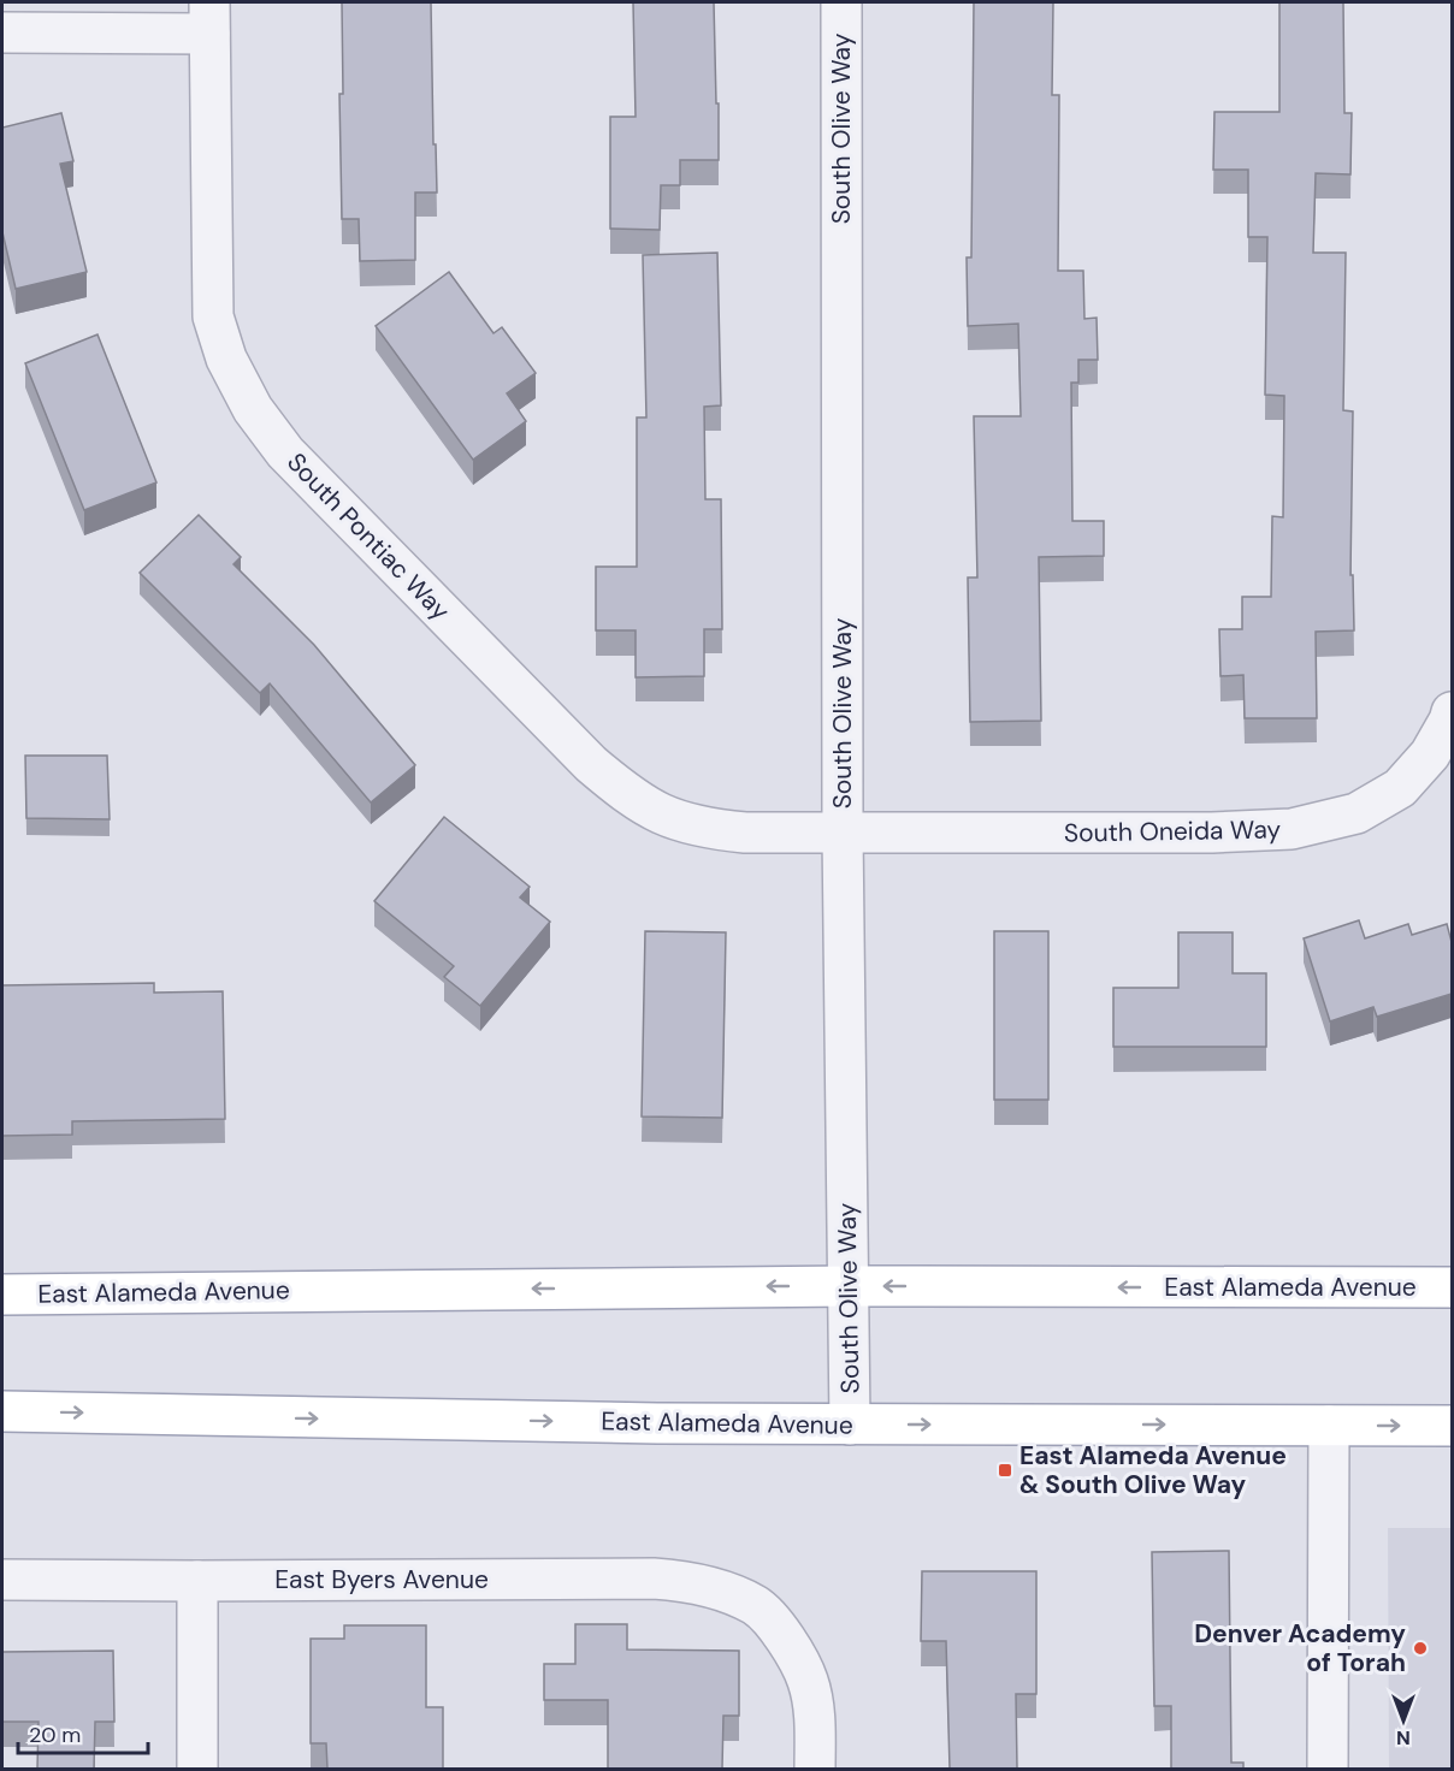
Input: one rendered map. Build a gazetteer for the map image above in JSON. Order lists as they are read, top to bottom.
{
  "streets": {
    "main road": ["East Alameda Avenue"],
    "street": [
      "South Olive Way",
      "South Pontiac Way",
      "South Oneida Way",
      "East Byers Avenue"
    ]
  },
  "crossings": [
    ["South Olive Way", "South Pontiac Way"],
    ["South Olive Way", "South Oneida Way"],
    ["South Olive Way", "East Alameda Avenue"],
    ["South Pontiac Way", "South Oneida Way"]
  ],
  "places": {
    "transit": ["East Alameda Avenue & South Olive Way"],
    "other": ["Denver Academy of Torah"]
  },
  "scale_bar": "20 m",
  "north": "bottom"
}
